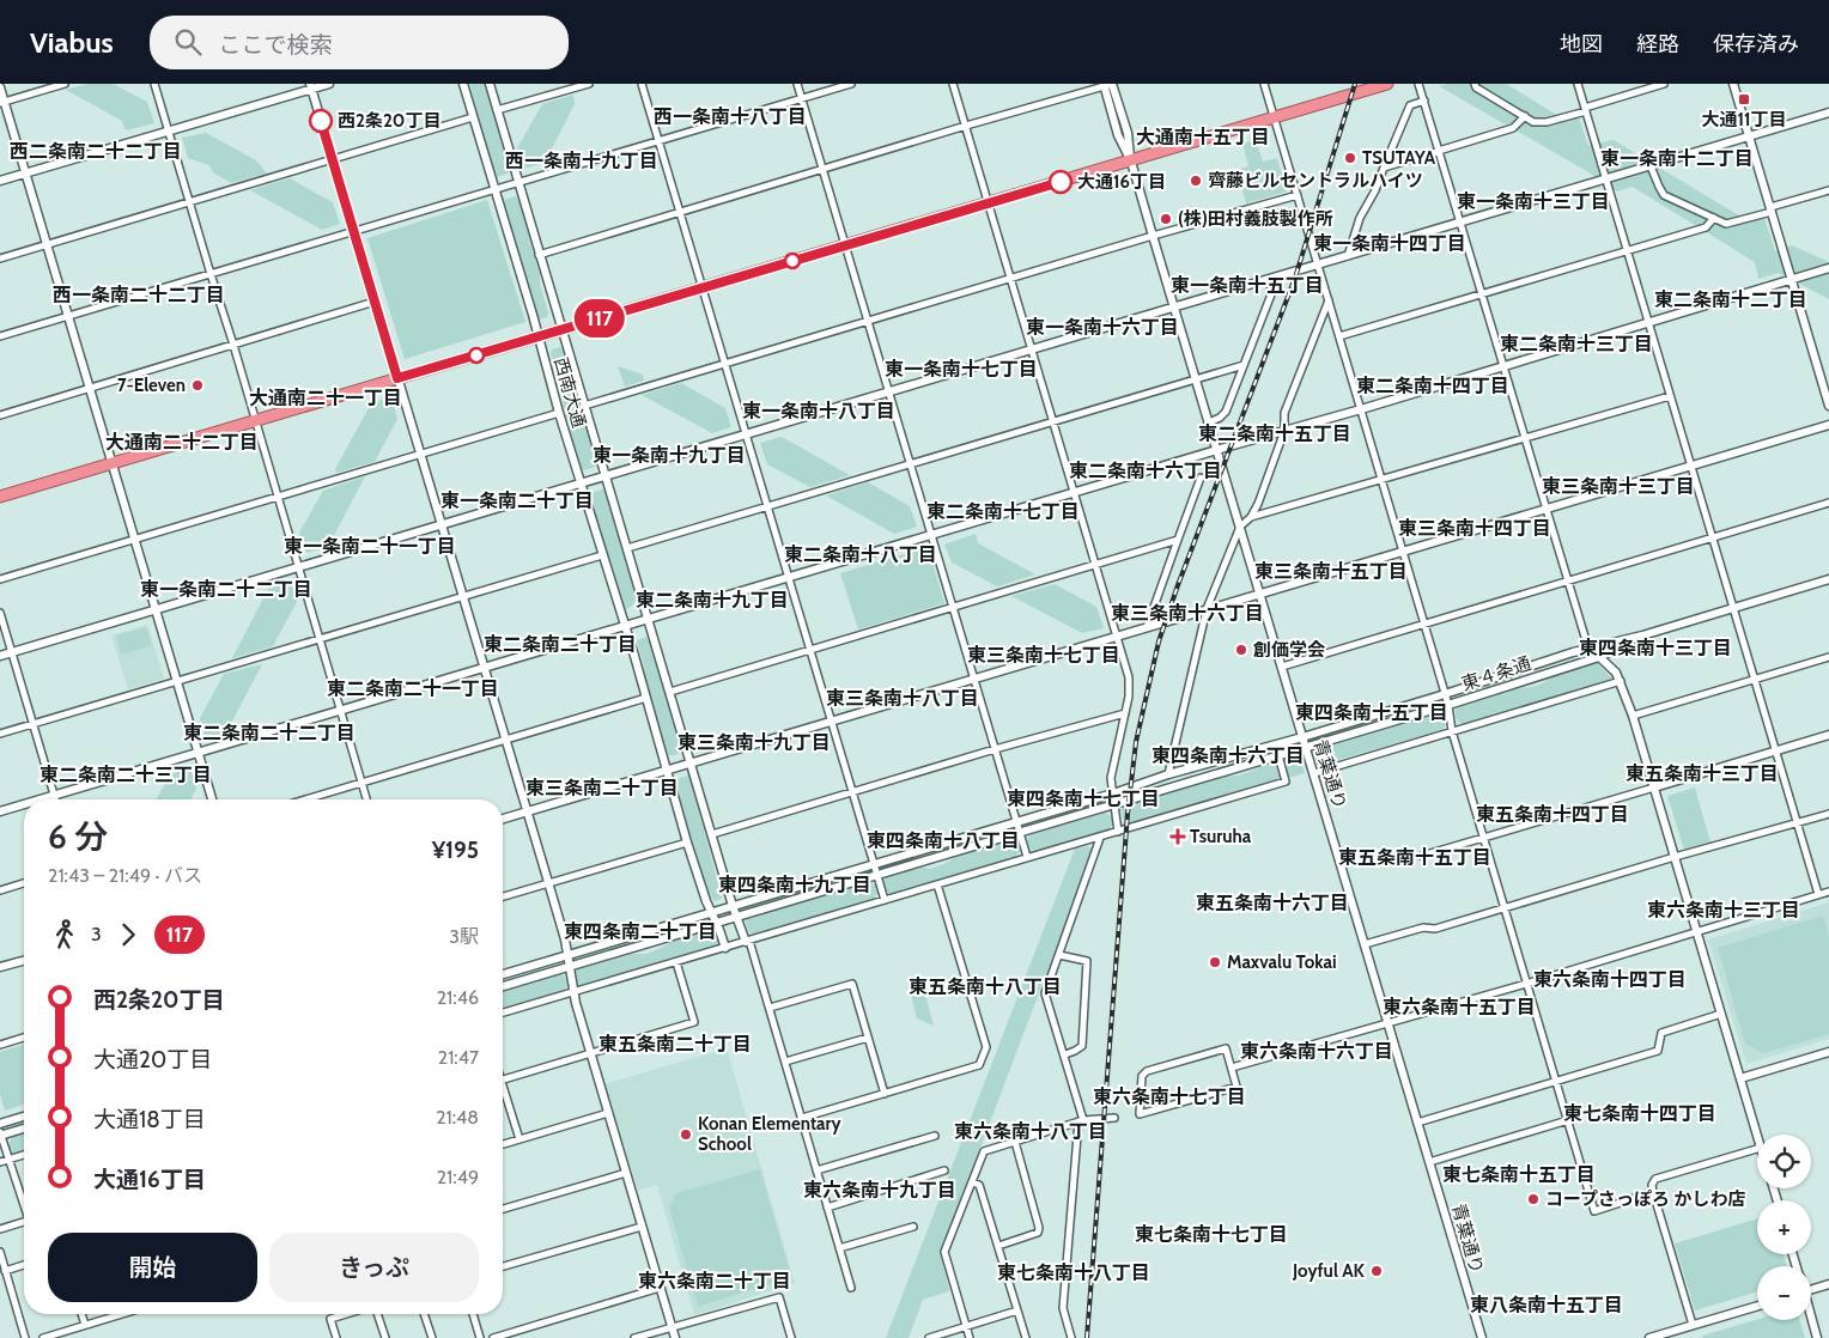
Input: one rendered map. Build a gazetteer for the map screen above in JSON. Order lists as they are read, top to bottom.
{
  "streets": {
    "street": ["西南大通", "東４条通", "青葉通り"]
  },
  "crossings": [
    ["西南大通", "東４条通"],
    ["東４条通", "青葉通り"]
  ],
  "districts": [
    "西一条南十八丁目",
    "大通南十五丁目",
    "西二条南二十二丁目",
    "東一条南十二丁目",
    "西一条南十九丁目",
    "東一条南十三丁目",
    "東一条南十四丁目",
    "東一条南十五丁目",
    "西一条南二十二丁目",
    "東二条南十二丁目",
    "東一条南十六丁目",
    "東二条南十三丁目",
    "東一条南十七丁目",
    "東二条南十四丁目",
    "大通南二十一丁目",
    "東一条南十八丁目",
    "東二条南十五丁目",
    "大通南二十二丁目",
    "東一条南十九丁目",
    "東二条南十六丁目",
    "東三条南十三丁目",
    "東一条南二十丁目",
    "東二条南十七丁目",
    "東三条南十四丁目",
    "東一条南二十一丁目",
    "東二条南十八丁目",
    "東三条南十五丁目",
    "東一条南二十二丁目",
    "東二条南十九丁目",
    "東三条南十六丁目",
    "東二条南二十丁目",
    "東四条南十三丁目",
    "東三条南十七丁目",
    "東二条南二十一丁目",
    "東三条南十八丁目",
    "東四条南十五丁目",
    "東二条南二十二丁目",
    "東三条南十九丁目",
    "東四条南十六丁目",
    "東五条南十三丁目",
    "東二条南二十三丁目",
    "東三条南二十丁目",
    "東四条南十七丁目",
    "東五条南十四丁目",
    "東四条南十八丁目",
    "東五条南十五丁目",
    "東四条南十九丁目",
    "東五条南十六丁目",
    "東六条南十三丁目",
    "東四条南二十丁目",
    "東六条南十四丁目",
    "東五条南十八丁目",
    "東六条南十五丁目",
    "東五条南二十丁目",
    "東六条南十六丁目",
    "東六条南十七丁目",
    "東七条南十四丁目",
    "東六条南十八丁目",
    "東七条南十五丁目",
    "東六条南十九丁目",
    "東七条南十七丁目",
    "東七条南十八丁目",
    "東六条南二十丁目",
    "東八条南十五丁目"
  ],
  "places": {
    "transit": ["大通11丁目"],
    "other": [
      "西2条20丁目",
      "TSUTAYA",
      "齊藤ビルセントラルハイツ",
      "大通16丁目",
      "(株)田村義肢製作所",
      "7-Eleven",
      "創価学会",
      "Maxvalu Tokai",
      "Konan Elementary School",
      "コープさっぽろ かしわ店",
      "Joyful AK"
    ],
    "health": ["Tsuruha"]
  },
  "lines": ["bus line 117"],
  "page": {
    "header": "Viabus",
    "search": "ここで検索",
    "nav": ["地図", "経路", "保存済み"],
    "on_map": "117",
    "heading": ["6 分", "21:43 – 21:49 · バス", "¥195"],
    "legs": ["3", "117", "3駅"],
    "list": [
      {
        "name": "西2条20丁目",
        "value": "21:46"
      },
      {
        "name": "大通20丁目",
        "value": "21:47"
      },
      {
        "name": "大通18丁目",
        "value": "21:48"
      },
      {
        "name": "大通16丁目",
        "value": "21:49"
      }
    ],
    "map_buttons": ["+", "−"],
    "buttons": ["開始", "きっぷ"]
  }
}
